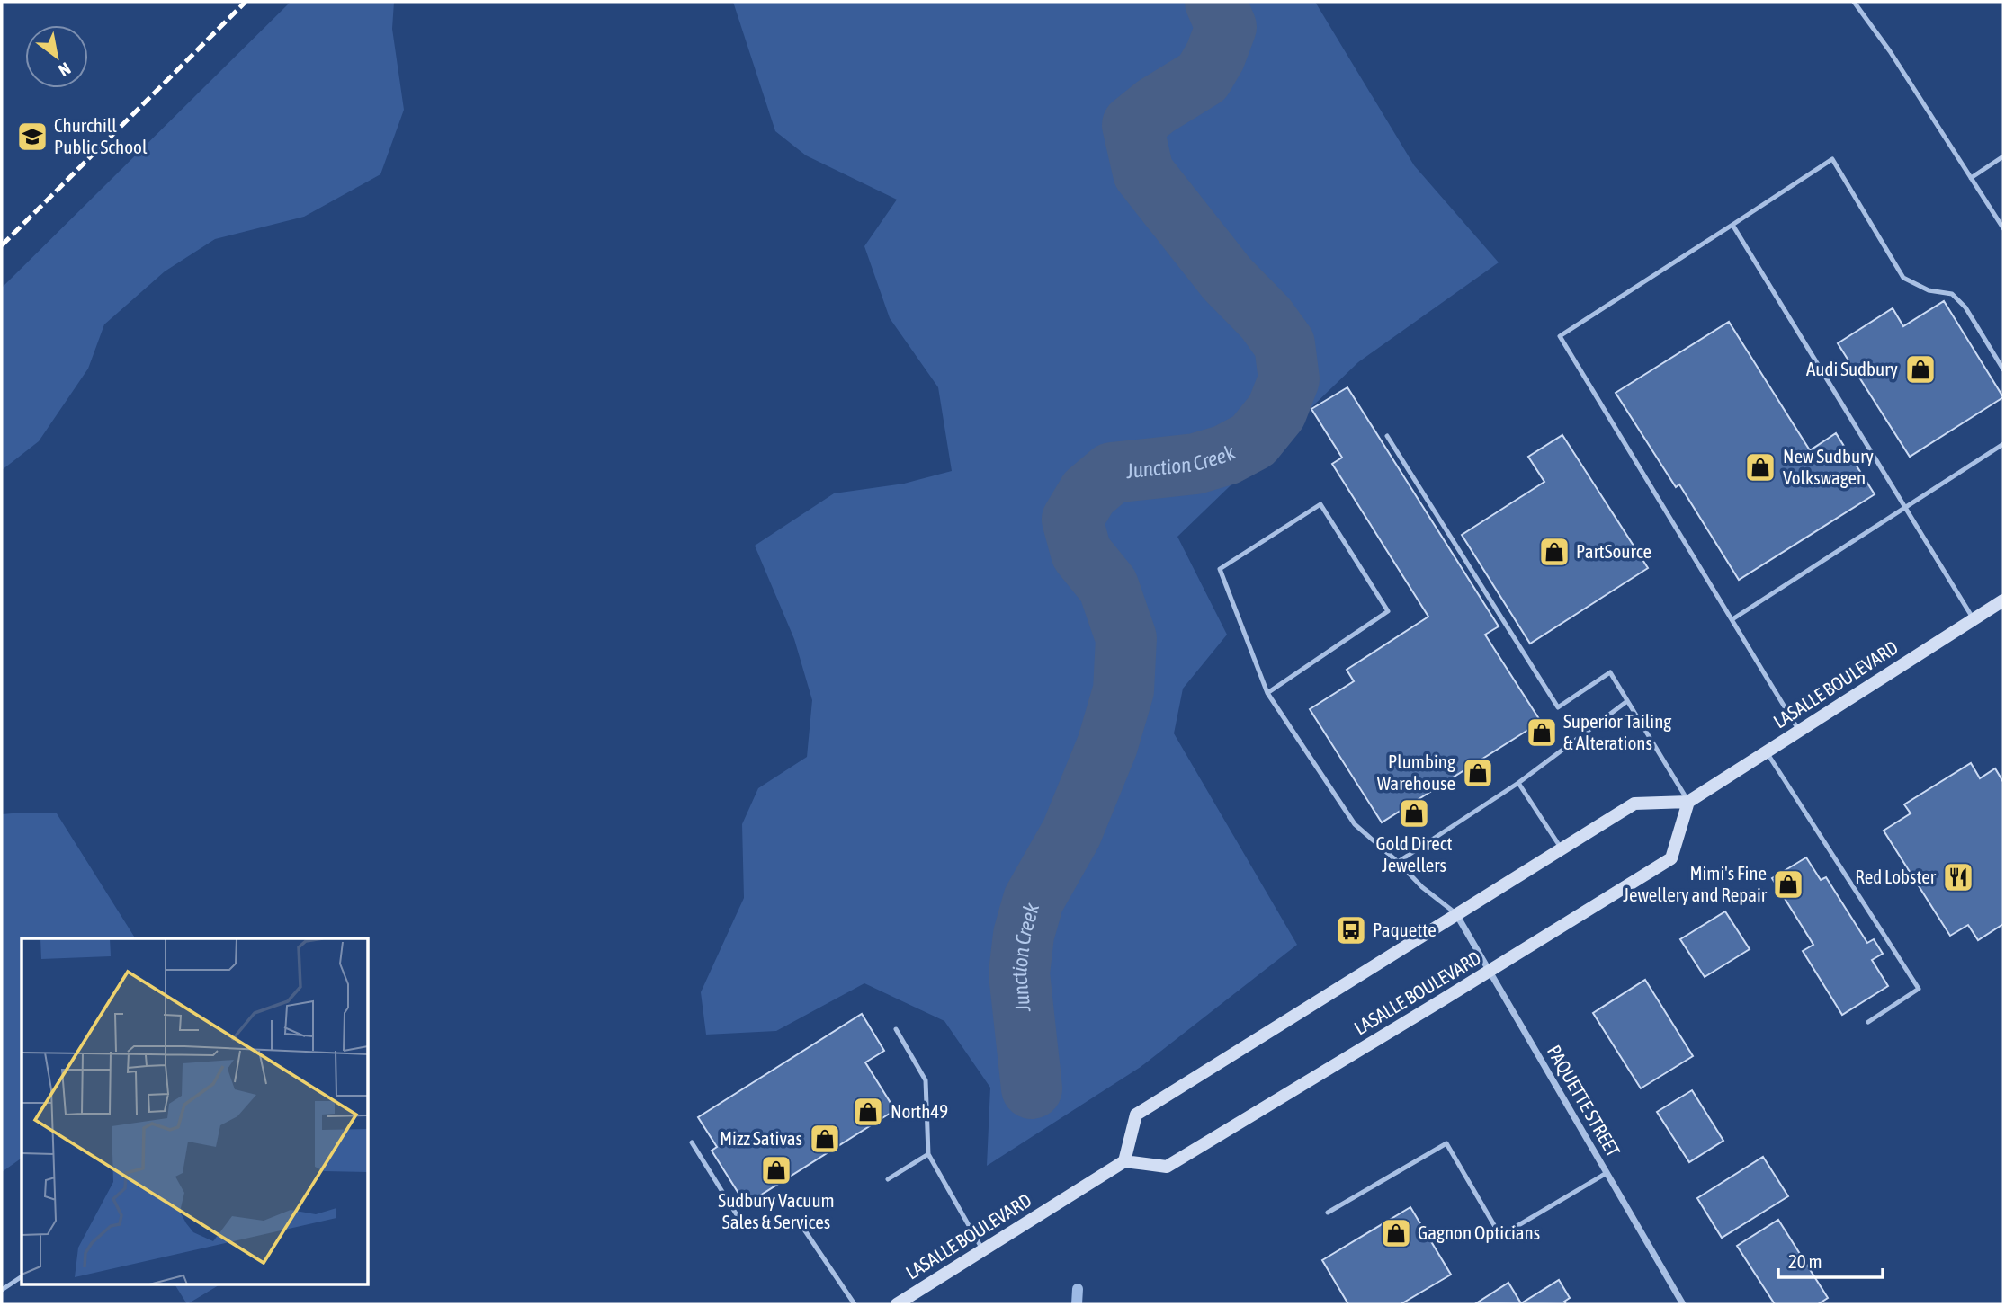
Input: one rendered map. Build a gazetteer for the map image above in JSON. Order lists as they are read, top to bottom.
{
  "streets": {
    "main road": ["LASALLE BOULEVARD"],
    "street": ["PAQUETTE STREET"]
  },
  "crossings": [
    ["LASALLE BOULEVARD", "PAQUETTE STREET"]
  ],
  "water": ["Junction Creek"],
  "places": {
    "school or university": ["Churchill Public School"],
    "shop": [
      "Audi Sudbury",
      "New Sudbury Volkswagen",
      "PartSource",
      "Superior Tailing & Alterations",
      "Plumbing Warehouse",
      "Gold Direct Jewellers",
      "Mimi's Fine Jewellery and Repair",
      "North49",
      "Mizz Sativas",
      "Sudbury Vacuum Sales & Services",
      "Gagnon Opticians"
    ],
    "restaurant": ["Red Lobster"],
    "bus stop": ["Paquette"]
  },
  "scale_bar": "20 m",
  "north": "bottom right"
}
